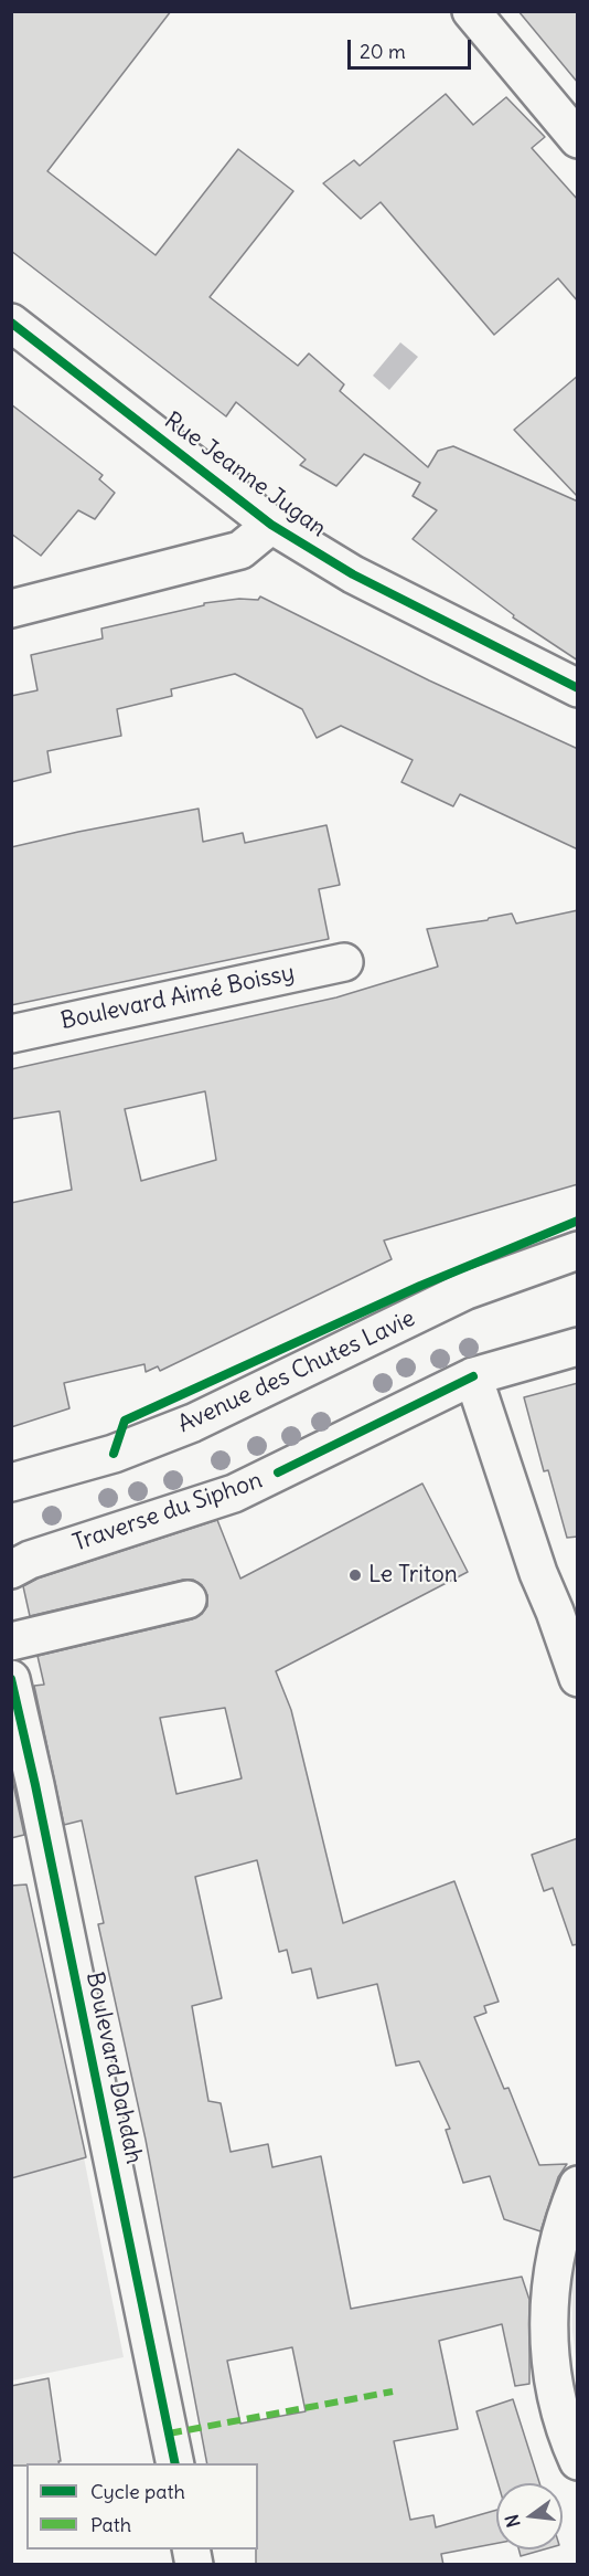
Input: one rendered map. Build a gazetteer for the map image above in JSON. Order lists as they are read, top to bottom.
{
  "streets": {
    "street": [
      "Rue Jeanne Jugan",
      "Boulevard Aimé Boissy",
      "Avenue des Chutes Lavie",
      "Traverse du Siphon",
      "Boulevard Dahdah"
    ]
  },
  "places": ["Le Triton"],
  "legend": ["Cycle path", "Path"],
  "scale_bar": "20 m",
  "north": "left"
}
